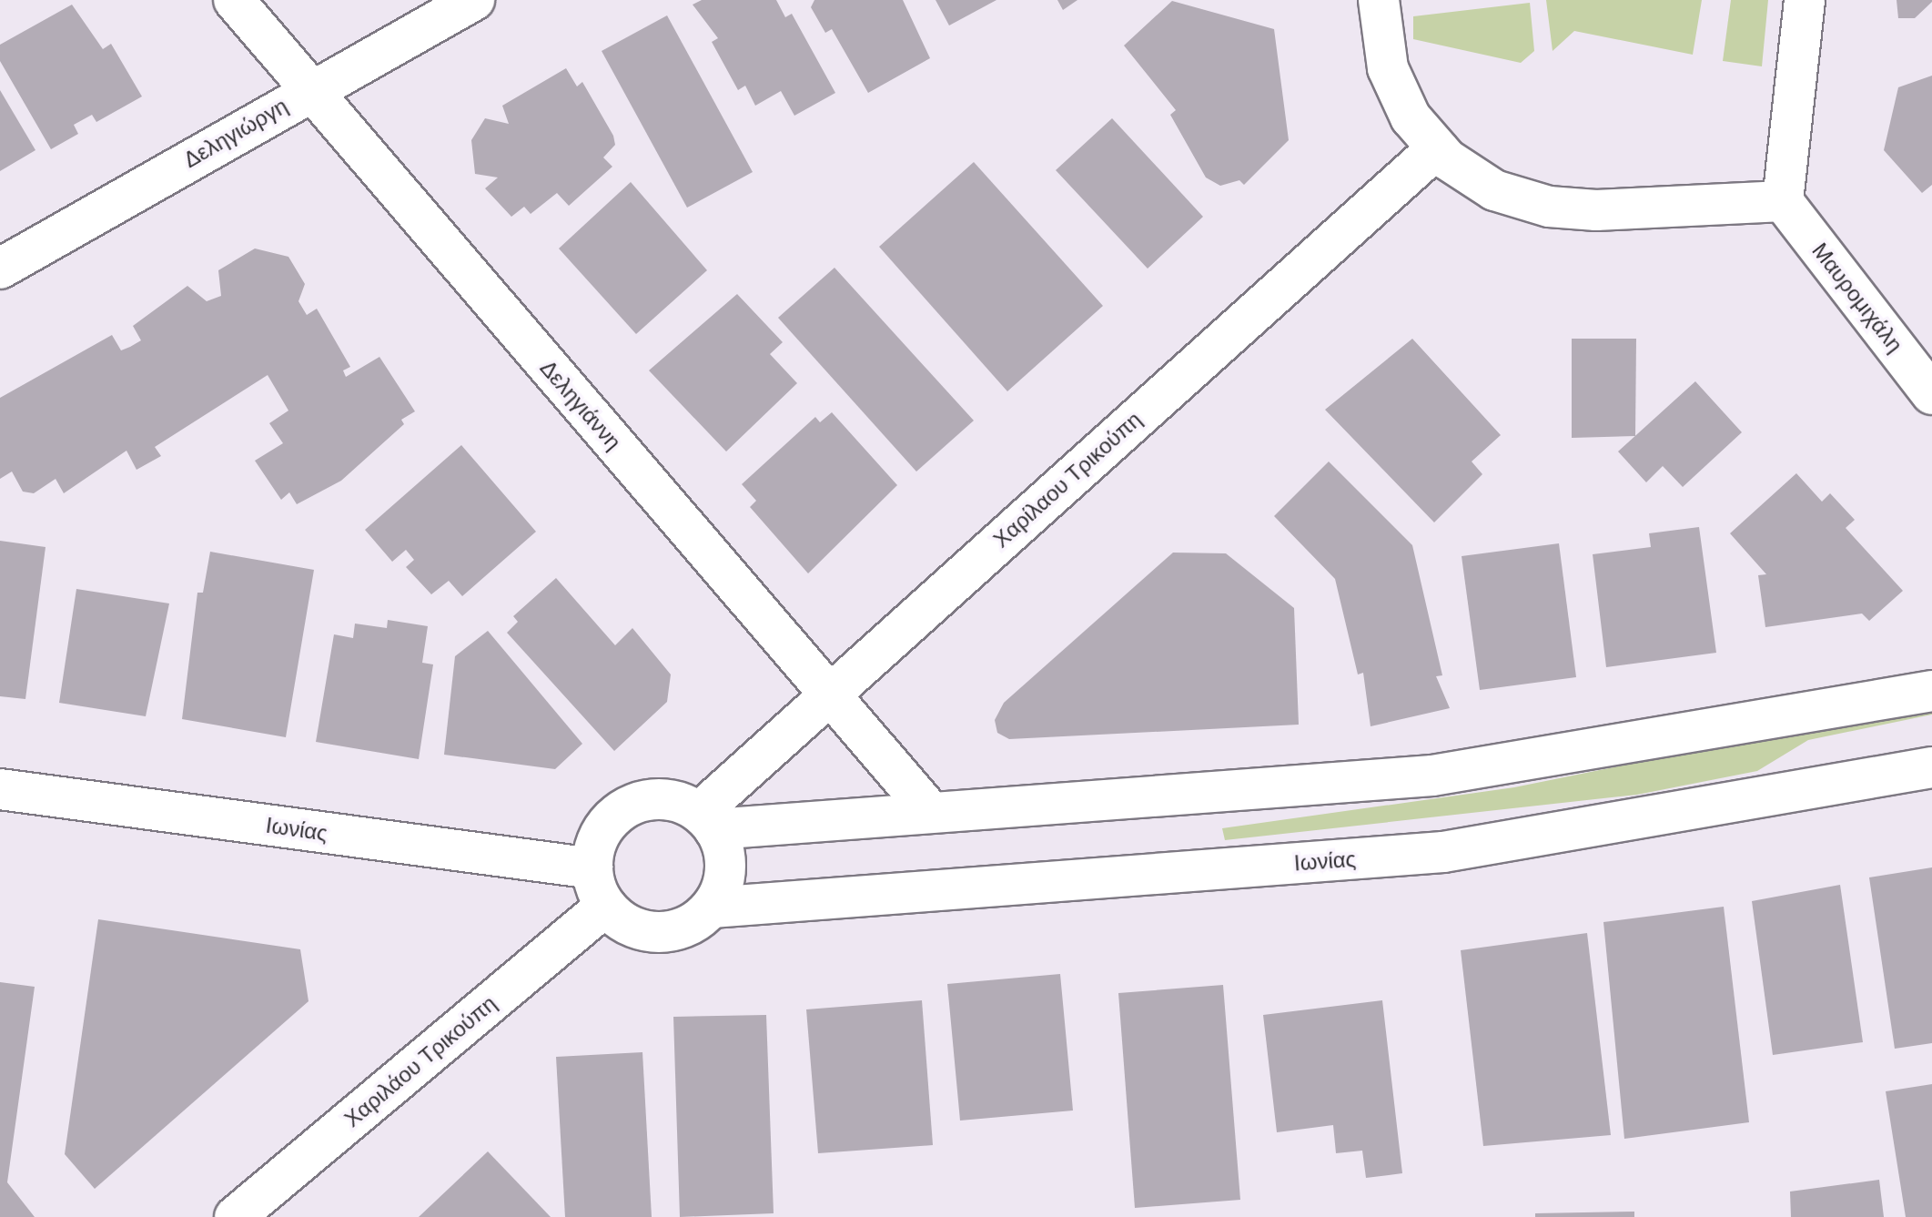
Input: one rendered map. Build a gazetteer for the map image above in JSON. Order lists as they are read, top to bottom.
{
  "streets": {
    "street": [
      "Δεληγιώργη",
      "Μαυρομιχάλη",
      "Δεληγιάννη",
      "Χαρίλαου Τρικούπη",
      "Ιωνίας",
      "Χαριλάου Τρικούπη"
    ]
  },
  "crossings": [
    ["Δεληγιώργη", "Δεληγιάννη"],
    ["Δεληγιάννη", "Χαρίλαου Τρικούπη"],
    ["Χαρίλαου Τρικούπη", "Ιωνίας"],
    ["Χαρίλαου Τρικούπη", "Χαριλάου Τρικούπη"],
    ["Ιωνίας", "Χαριλάου Τρικούπη"]
  ]
}
